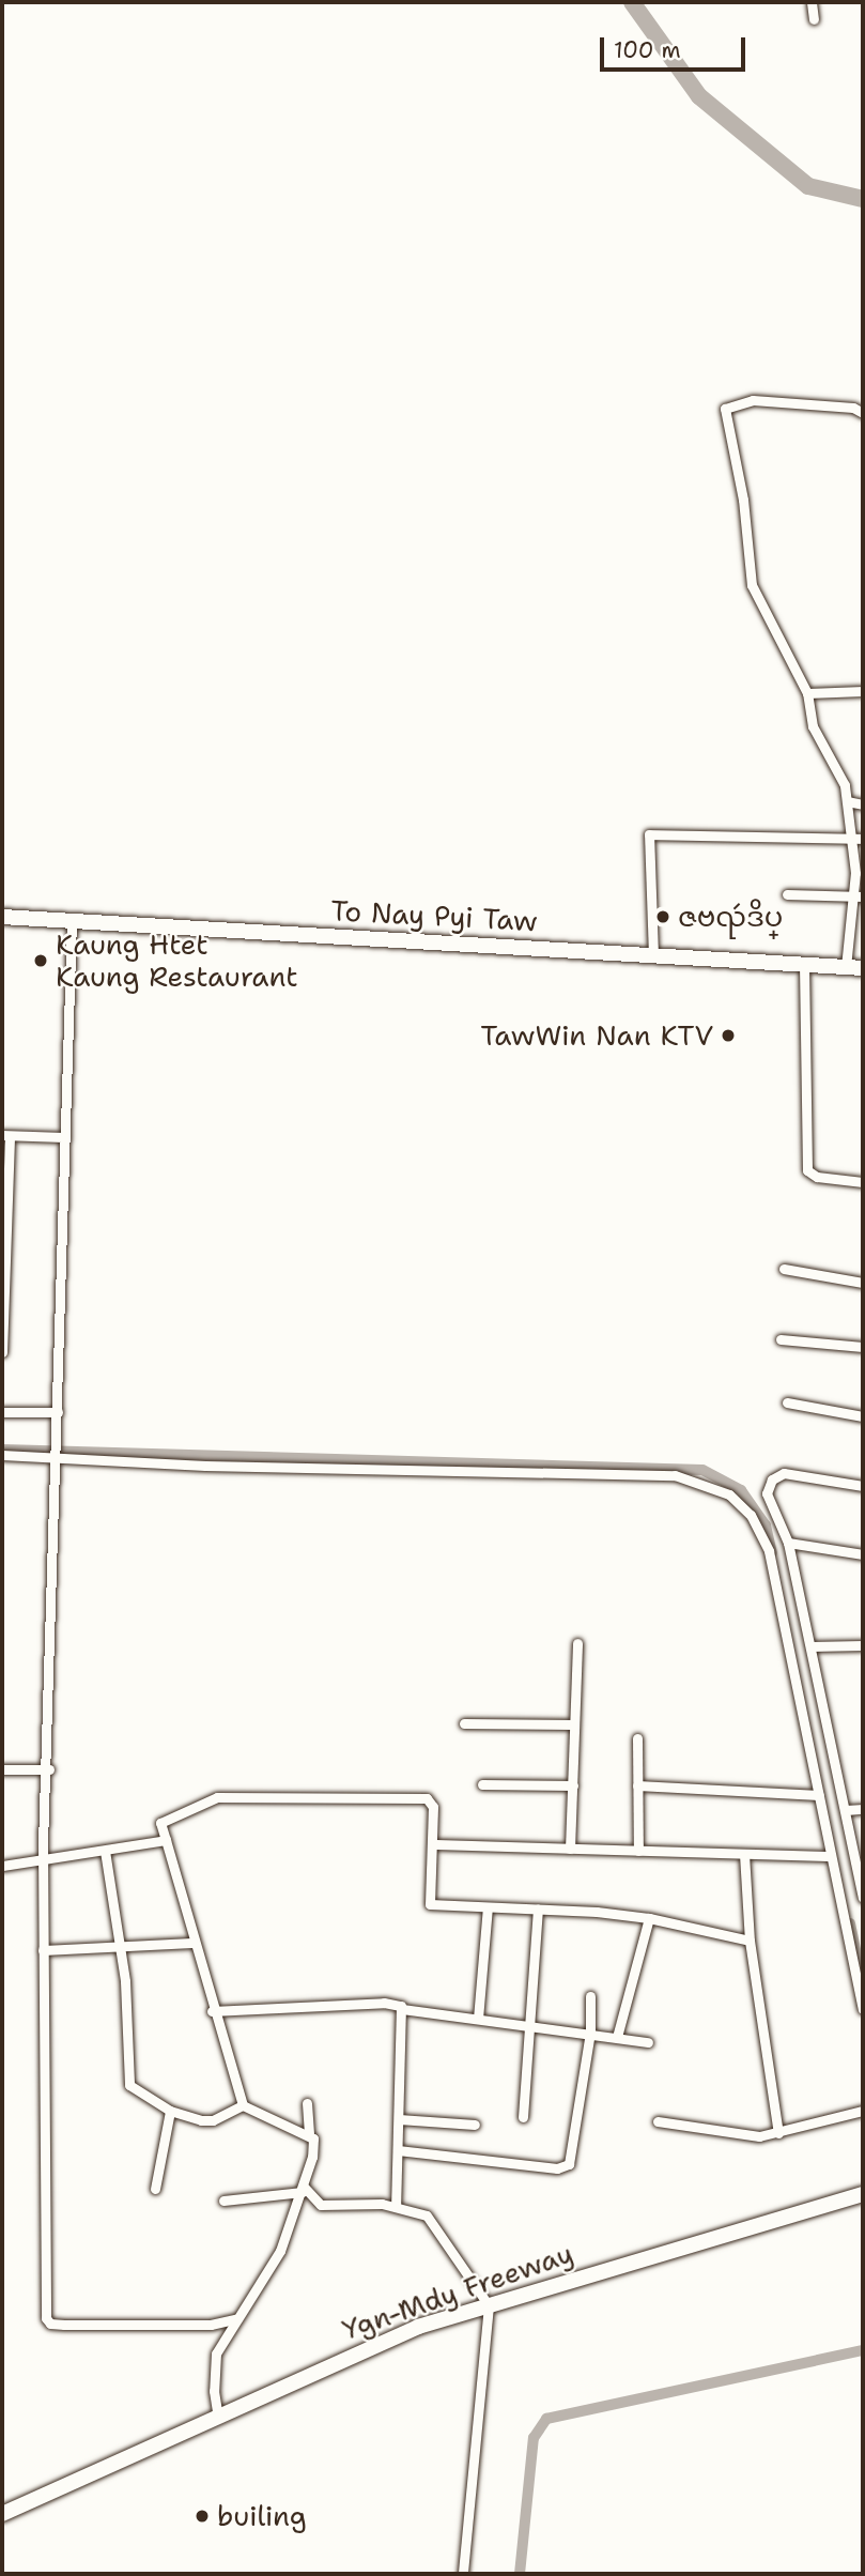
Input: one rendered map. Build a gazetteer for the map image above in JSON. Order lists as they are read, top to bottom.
{
  "streets": {
    "main road": ["To Nay Pyi Taw", "Ygn-Mdy Freeway"]
  },
  "places": [
    "ဇဗၺဴဒိပ္",
    "Kaung Htet Kaung Restaurant",
    "TawWin Nan KTV",
    "builing"
  ],
  "scale_bar": "100 m"
}
